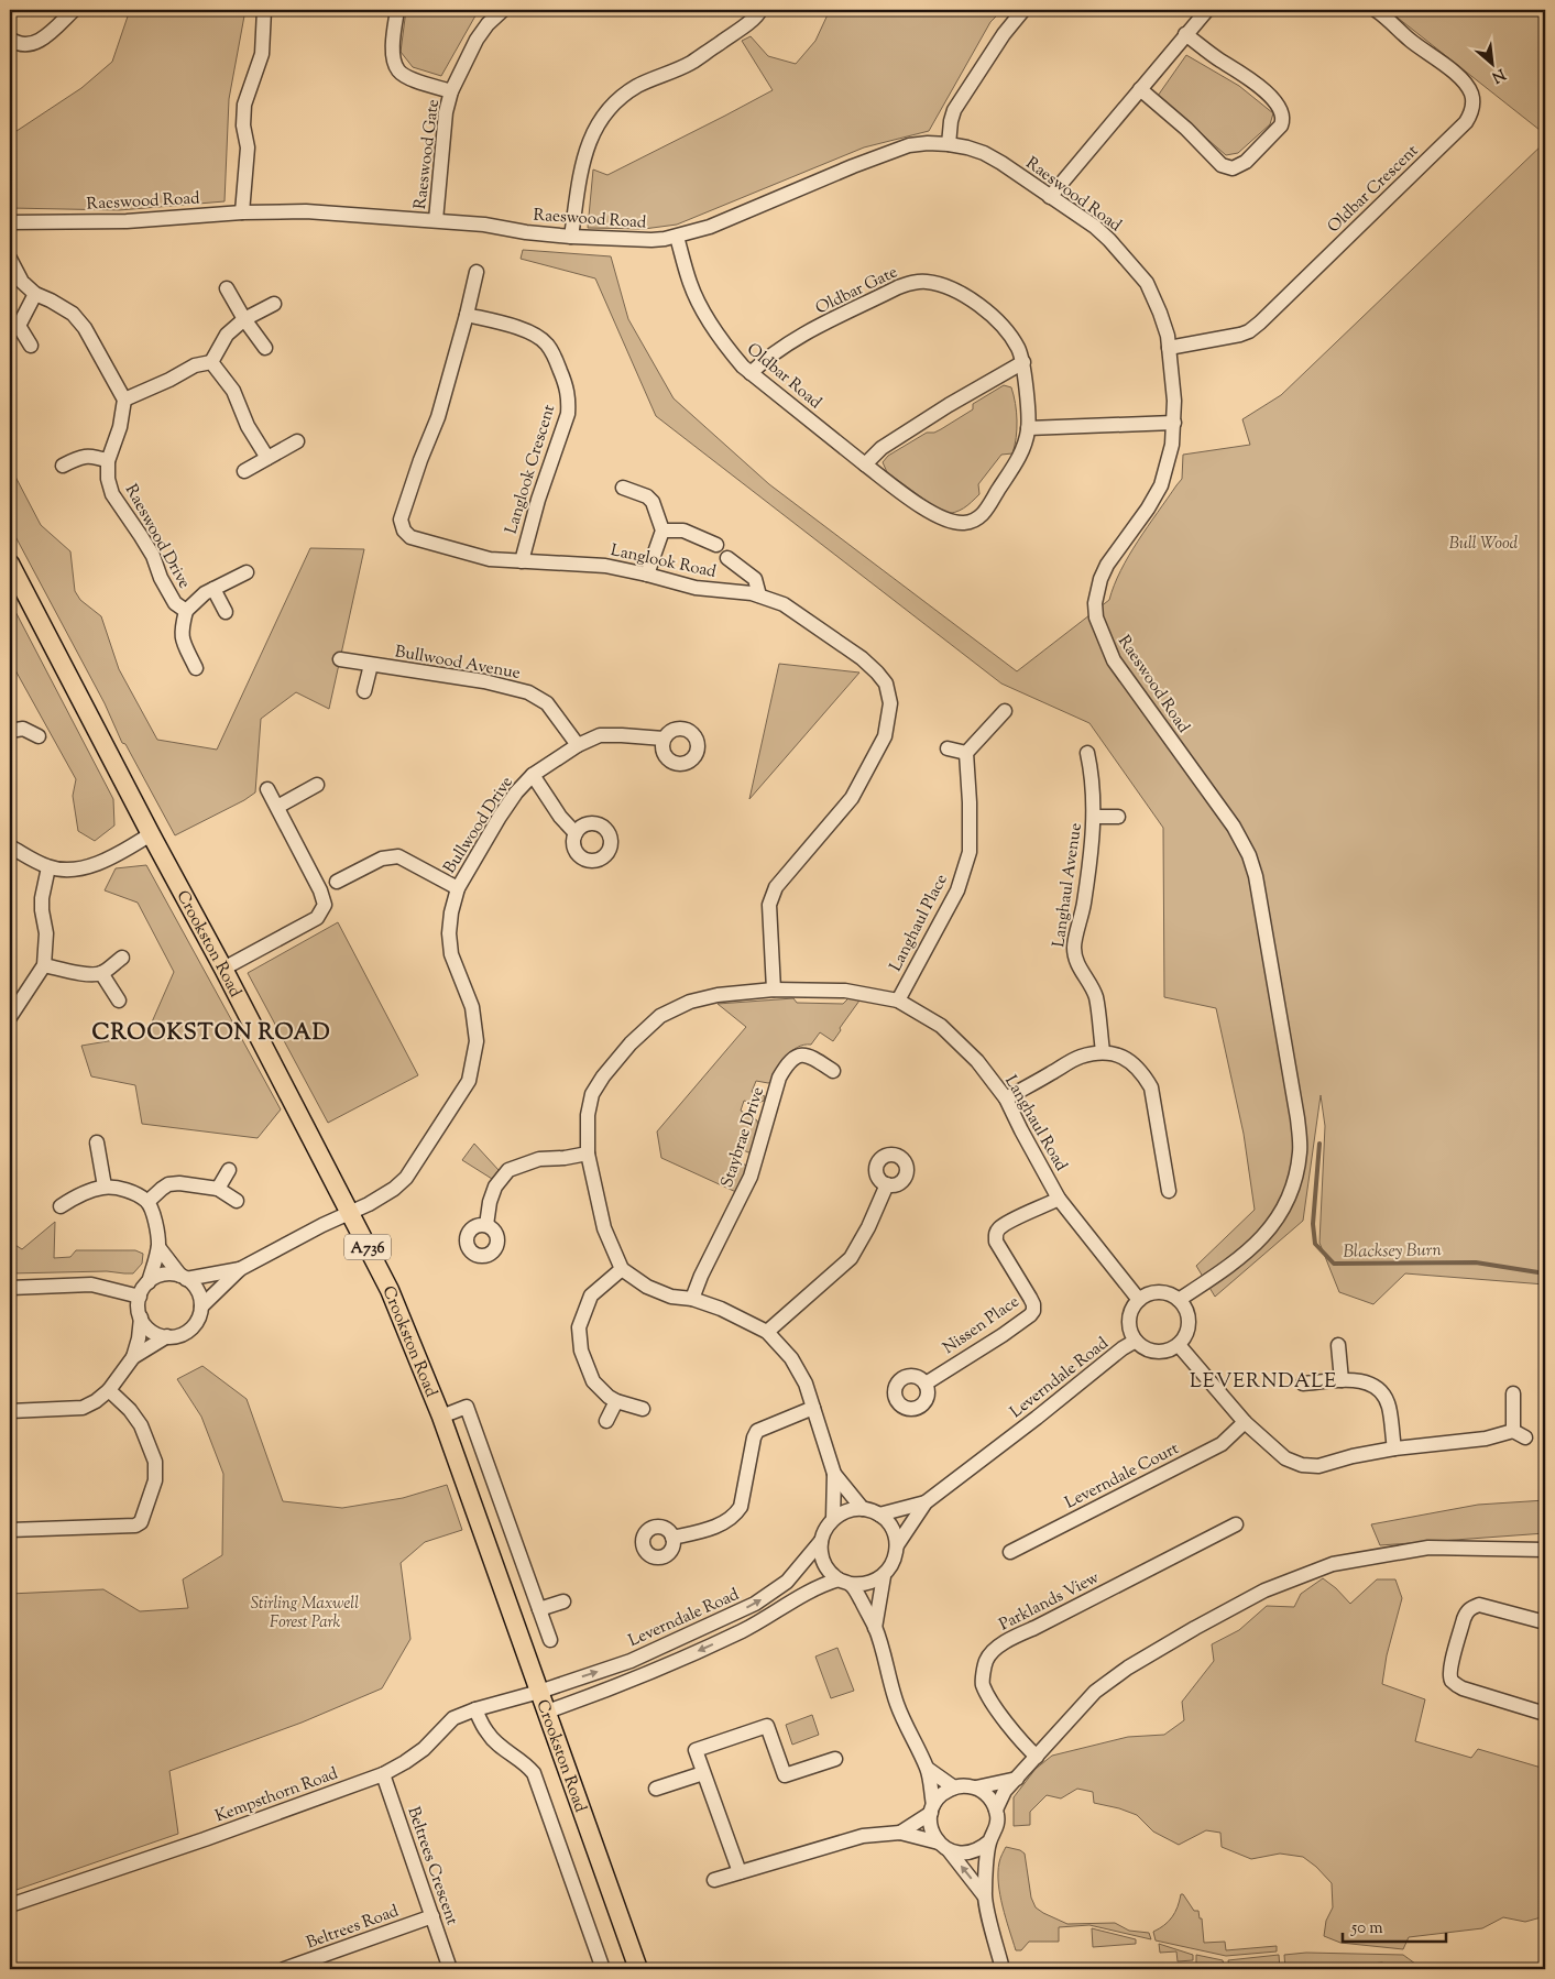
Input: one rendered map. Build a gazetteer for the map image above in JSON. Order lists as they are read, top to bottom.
{
  "streets": {
    "main road": ["Crookston Road", "A736"],
    "street": [
      "Raeswood Gate",
      "Oldbar Crescent",
      "Raeswood Road",
      "Oldbar Gate",
      "Oldbar Road",
      "Langlook Crescent",
      "Raeswood Drive",
      "Langlook Road",
      "Bullwood Avenue",
      "Bullwood Drive",
      "Langhaul Avenue",
      "Langhaul Place",
      "Langhaul Road",
      "Staybrae Drive",
      "Nissen Place",
      "Leverndale Road",
      "Leverndale Court",
      "Parklands View",
      "Kempsthorn Road",
      "Beltrees Crescent",
      "Beltrees Road"
    ]
  },
  "crossings": [
    ["Raeswood Gate", "Raeswood Road"],
    ["Oldbar Crescent", "Raeswood Road"],
    ["Raeswood Road", "Oldbar Road"],
    ["Raeswood Road", "Langhaul Road"],
    ["Raeswood Road", "Leverndale Road"],
    ["Oldbar Gate", "Oldbar Road"],
    ["Langlook Crescent", "Langlook Road"],
    ["Langlook Road", "Langhaul Road"],
    ["Bullwood Avenue", "Bullwood Drive"],
    ["Bullwood Drive", "Crookston Road"],
    ["Langhaul Place", "Langhaul Road"],
    ["Crookston Road", "Leverndale Road"],
    ["Crookston Road", "Kempsthorn Road"],
    ["Langhaul Road", "Nissen Place"],
    ["Langhaul Road", "Leverndale Road"],
    ["Leverndale Road", "Kempsthorn Road"],
    ["Kempsthorn Road", "Beltrees Crescent"],
    ["Beltrees Crescent", "Beltrees Road"]
  ],
  "districts": ["CROOKSTON ROAD", "LEVERNDALE"],
  "water": ["Blacksey Burn"],
  "parks": ["Bull Wood", "Stirling Maxwell Forest Park"],
  "scale_bar": "50 m",
  "north": "bottom right"
}
